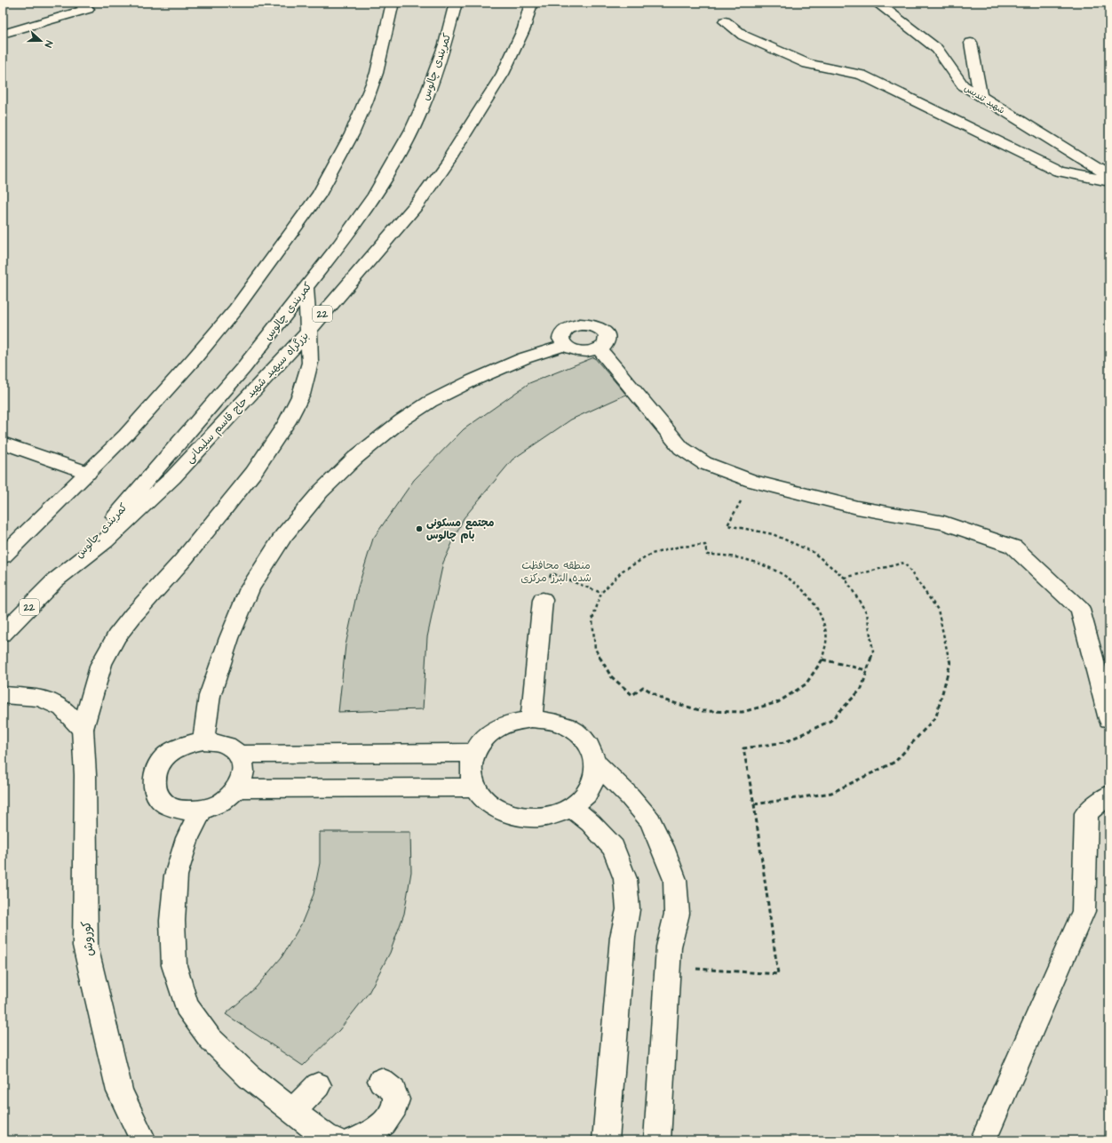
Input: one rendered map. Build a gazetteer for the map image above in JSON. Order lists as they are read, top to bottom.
{
  "streets": {
    "main road": [
      "کمربندی چالوس",
      "شهید تندیس",
      "22",
      "بزرگراه سپهبد شهید حاج قاسم سلیمانی",
      "کوروش"
    ]
  },
  "crossings": [
    ["کمربندی چالوس", "بزرگراه سپهبد شهید حاج قاسم سلیمانی"],
    ["کمربندی چالوس", "کوروش"],
    ["بزرگراه سپهبد شهید حاج قاسم سلیمانی", "کوروش"]
  ],
  "parks": ["منطقه محافظت شده البرز مرکزی"],
  "places": ["مجتمع مسکونی بام چالوس"],
  "north": "right"
}
